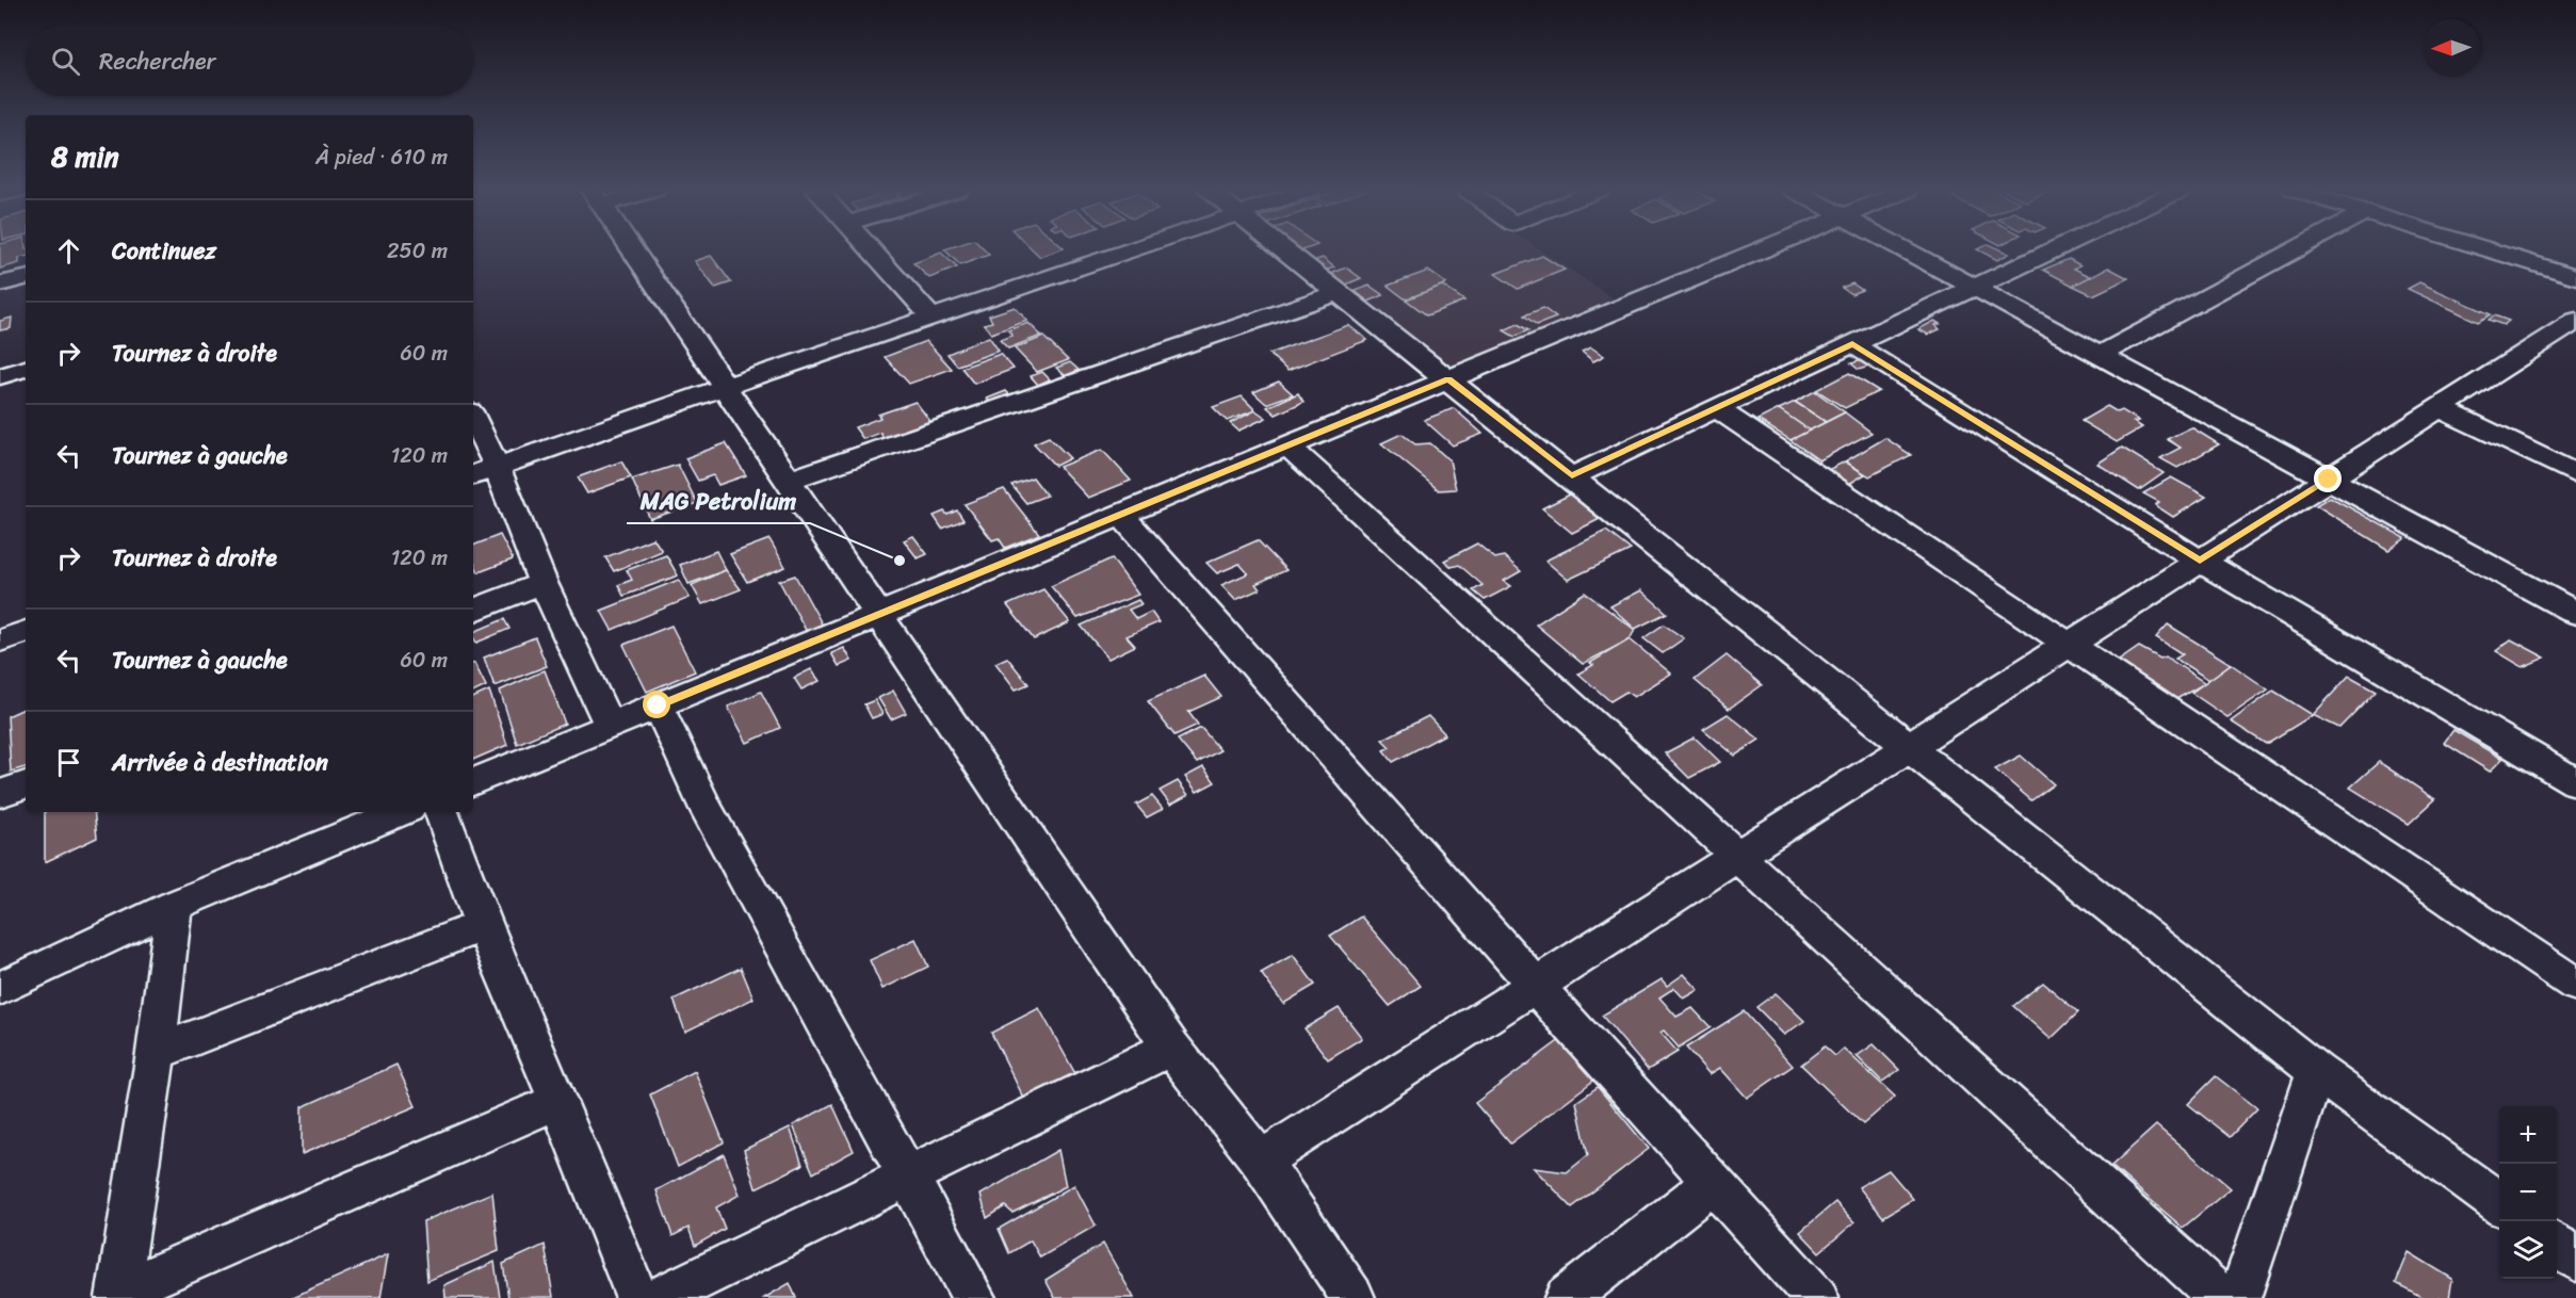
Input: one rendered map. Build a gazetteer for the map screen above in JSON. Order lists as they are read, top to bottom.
{
  "places": ["MAG Petrolium"],
  "north": "left",
  "page": {
    "search": "Rechercher",
    "heading": ["8 min", "À pied · 610 m"],
    "list": [
      ["Continuez", "250 m"],
      ["Tournez à droite", "60 m"],
      ["Tournez à gauche", "120 m"],
      ["Tournez à droite", "120 m"],
      ["Tournez à gauche", "60 m"],
      "Arrivée à destination"
    ],
    "map_buttons": ["+", "−"]
  }
}
